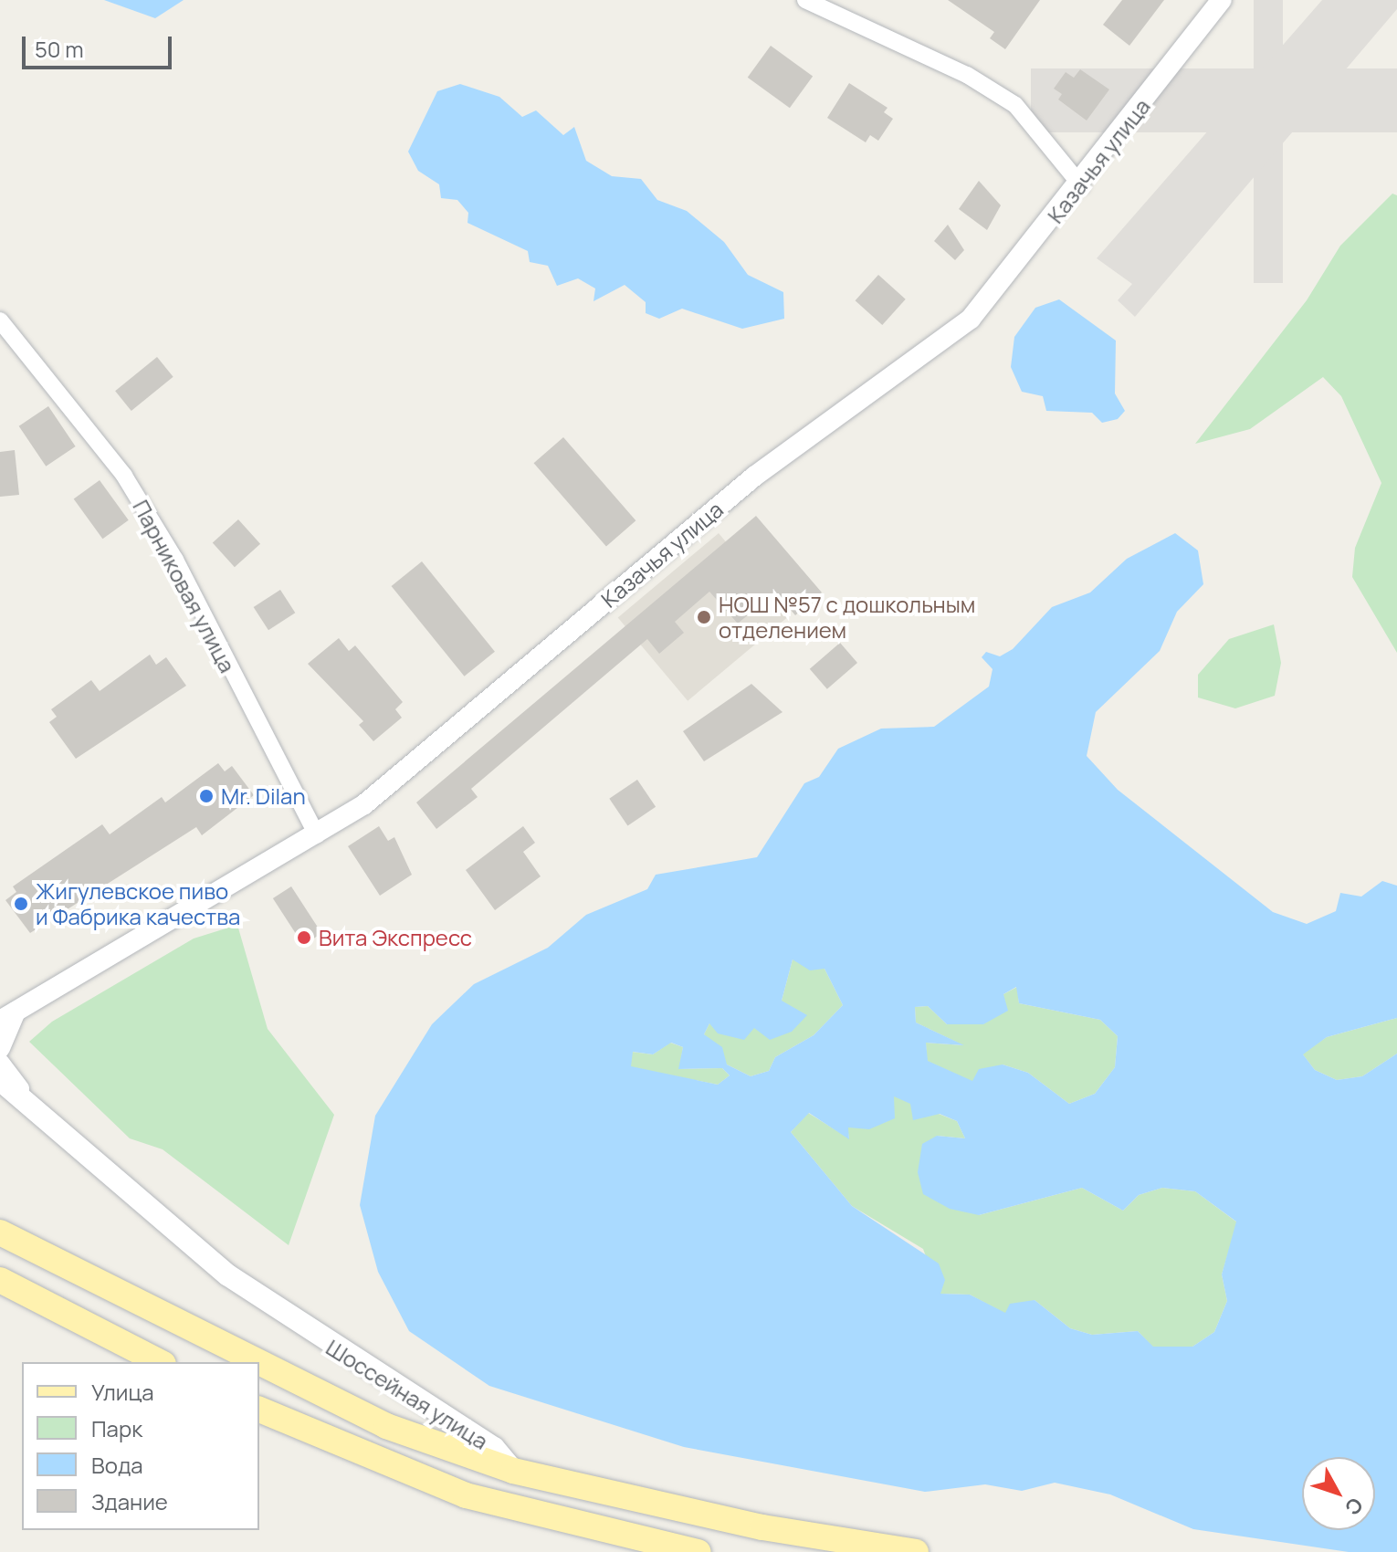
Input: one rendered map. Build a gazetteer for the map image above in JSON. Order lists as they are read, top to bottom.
{
  "streets": {
    "main road": ["Шоссейная улица"],
    "street": ["Казачья улица", "Парниковая улица"]
  },
  "crossings": [
    ["Казачья улица", "Парниковая улица"]
  ],
  "places": [
    "НОШ №57 с дошкольным отделением",
    "Mr. Dilan",
    "Жигулевское пиво и Фабрика качества",
    "Вита Экспресс"
  ],
  "legend": [
    "Улица",
    "Парк",
    "Вода",
    "Здание"
  ],
  "scale_bar": "50 m",
  "north": "bottom right"
}
